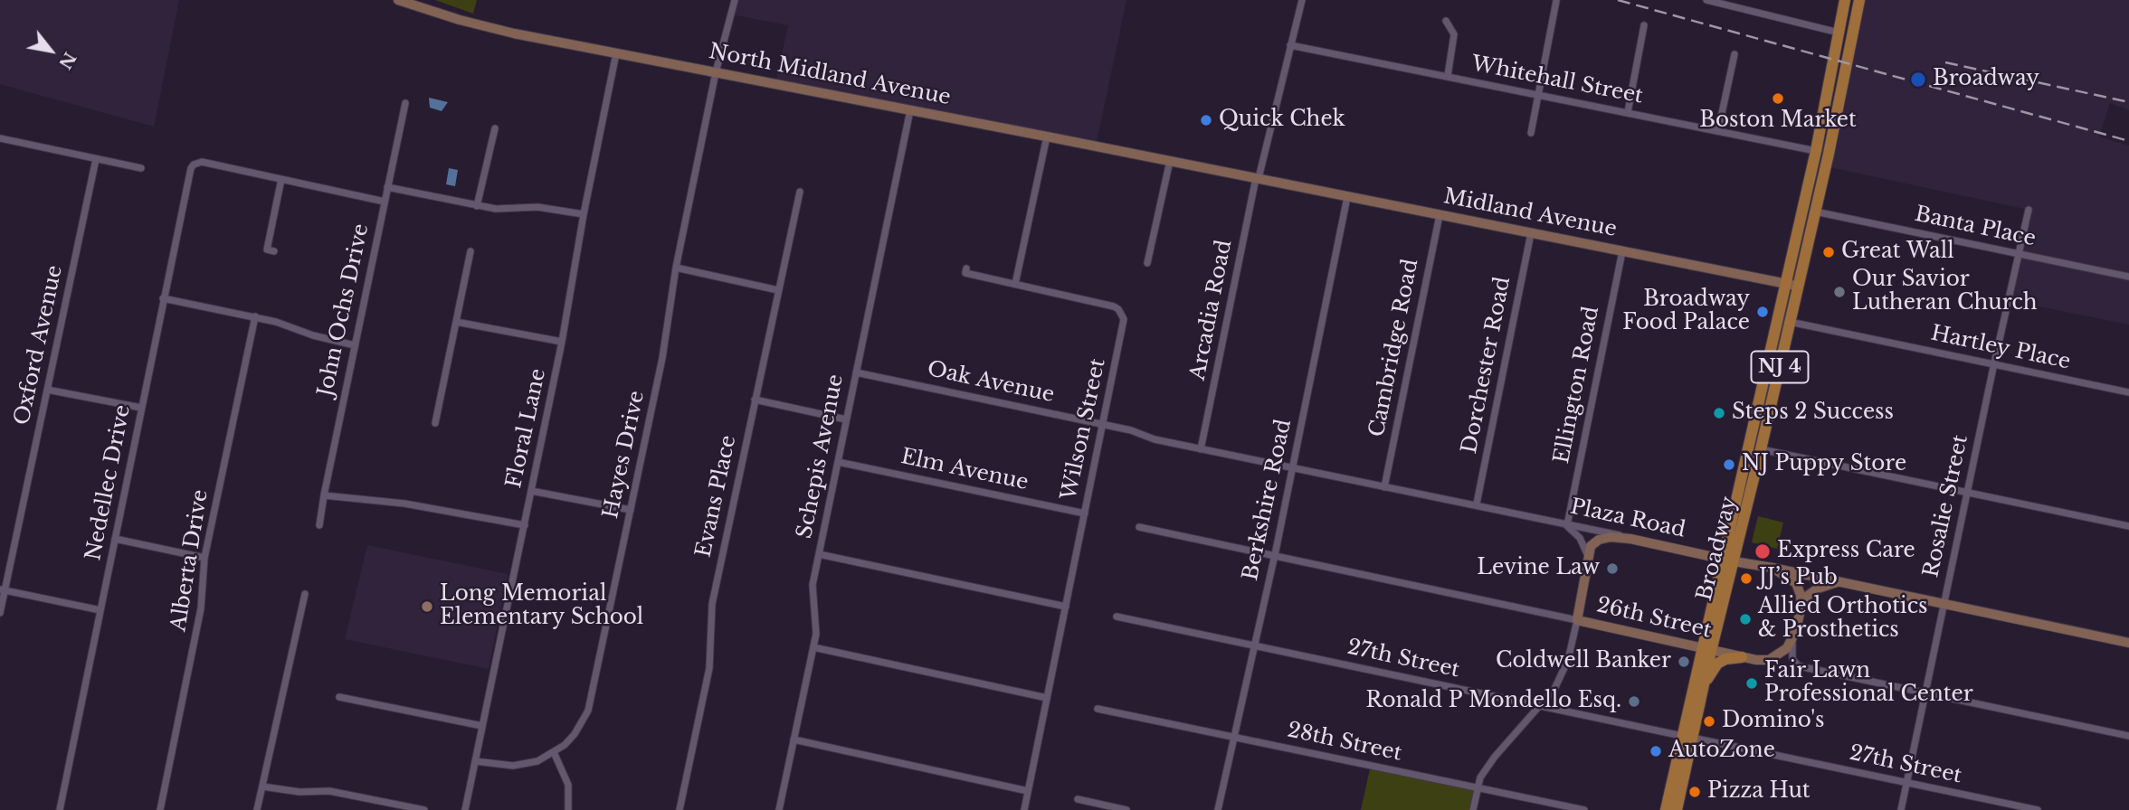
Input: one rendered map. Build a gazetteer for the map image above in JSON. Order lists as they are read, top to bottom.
{
  "streets": {
    "main road": ["NJ 4", "Broadway"],
    "street": [
      "North Midland Avenue",
      "Whitehall Street",
      "Midland Avenue",
      "Banta Place",
      "John Ochs Drive",
      "Arcadia Road",
      "Oxford Avenue",
      "Cambridge Road",
      "Hartley Place",
      "Dorchester Road",
      "Oak Avenue",
      "Ellington Road",
      "Floral Lane",
      "Wilson Street",
      "Hayes Drive",
      "Schepis Avenue",
      "Elm Avenue",
      "Nedellec Drive",
      "Evans Place",
      "Berkshire Road",
      "Rosalie Street",
      "Plaza Road",
      "Alberta Drive",
      "26th Street",
      "27th Street",
      "28th Street"
    ]
  },
  "crossings": [
    ["North Midland Avenue", "Midland Avenue"],
    ["North Midland Avenue", "Arcadia Road"],
    ["North Midland Avenue", "Floral Lane"],
    ["North Midland Avenue", "Hayes Drive"],
    ["North Midland Avenue", "Schepis Avenue"],
    ["Whitehall Street", "Arcadia Road"],
    ["Whitehall Street", "Broadway"],
    ["Midland Avenue", "Arcadia Road"],
    ["Midland Avenue", "Cambridge Road"],
    ["Midland Avenue", "Dorchester Road"],
    ["Midland Avenue", "Ellington Road"],
    ["Midland Avenue", "Berkshire Road"],
    ["Midland Avenue", "Broadway"],
    ["Banta Place", "Rosalie Street"],
    ["Banta Place", "Broadway"],
    ["Arcadia Road", "Plaza Road"],
    ["Cambridge Road", "Plaza Road"],
    ["Hartley Place", "Rosalie Street"],
    ["Hartley Place", "Broadway"],
    ["Dorchester Road", "Plaza Road"],
    ["Oak Avenue", "Wilson Street"],
    ["Oak Avenue", "Schepis Avenue"],
    ["Oak Avenue", "Plaza Road"],
    ["Ellington Road", "Plaza Road"],
    ["Floral Lane", "Hayes Drive"],
    ["Wilson Street", "Elm Avenue"],
    ["Schepis Avenue", "Elm Avenue"],
    ["Berkshire Road", "Plaza Road"],
    ["Berkshire Road", "26th Street"],
    ["Berkshire Road", "27th Street"],
    ["Berkshire Road", "28th Street"],
    ["Rosalie Street", "Plaza Road"],
    ["Rosalie Street", "27th Street"],
    ["Plaza Road", "Broadway"],
    ["Plaza Road", "26th Street"],
    ["Broadway", "26th Street"],
    ["Broadway", "27th Street"]
  ],
  "places": [
    "Broadway",
    "Boston Market",
    "Quick Chek",
    "Great Wall",
    "Our Savior Lutheran Church",
    "Broadway Food Palace",
    "Steps 2 Success",
    "NJ Puppy Store",
    "Express Care",
    "Levine Law",
    "JJ’s Pub",
    "Long Memorial Elementary School",
    "Allied Orthotics & Prosthetics",
    "Coldwell Banker",
    "Fair Lawn Professional Center",
    "Ronald P Mondello Esq.",
    "Domino's",
    "AutoZone",
    "Pizza Hut"
  ],
  "north": "bottom right"
}
